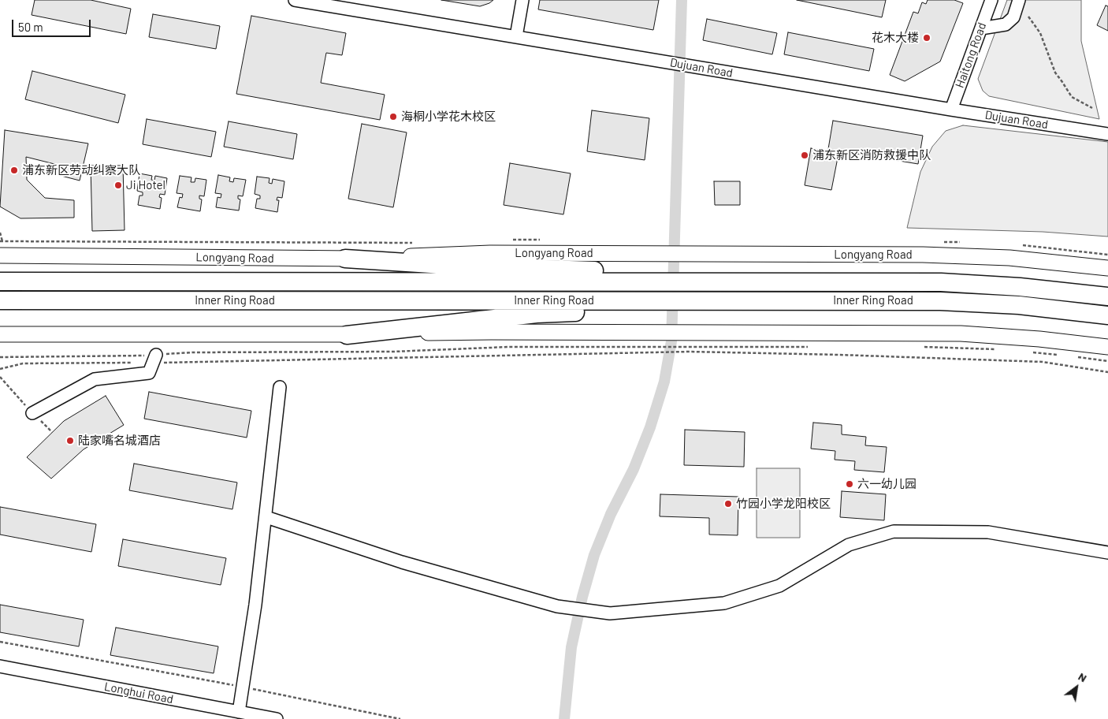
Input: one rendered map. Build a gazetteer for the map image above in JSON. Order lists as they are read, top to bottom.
{
  "streets": {
    "highway": ["Inner Ring Road"],
    "main road": ["Longyang Road"],
    "street": ["Haitong Road", "Dujuan Road", "Longhui Road"]
  },
  "crossings": [
    ["Haitong Road", "Dujuan Road"]
  ],
  "places": [
    "花木大楼",
    "海桐小学花木校区",
    "浦东新区消防救援中队",
    "浦东新区劳动纠察大队",
    "Ji Hotel",
    "陆家嘴名城酒店",
    "六一幼儿园",
    "竹园小学龙阳校区"
  ],
  "scale_bar": "50 m",
  "north": "top right"
}
